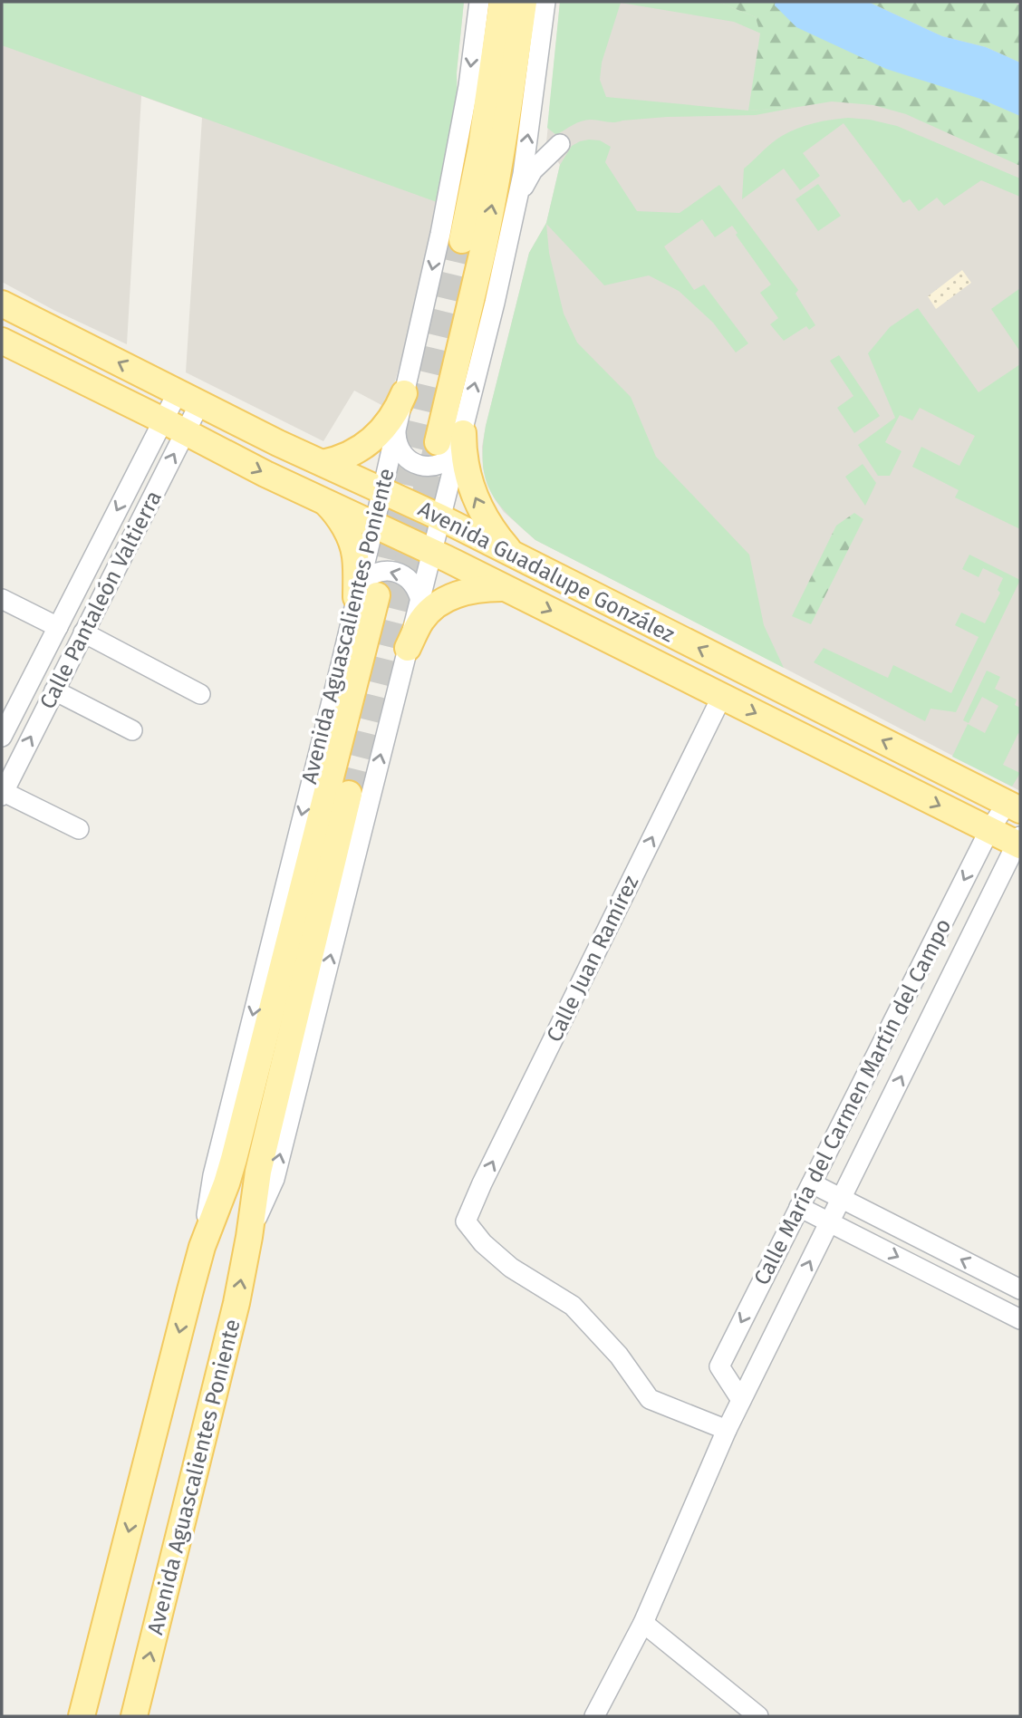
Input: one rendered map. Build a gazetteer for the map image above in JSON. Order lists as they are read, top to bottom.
{
  "streets": {
    "main road": ["Avenida Guadalupe González", "Avenida Aguascalientes Poniente"],
    "street": ["Calle Pantaleón Valtierra", "Calle Juan Ramírez", "Calle María del Carmen Martín del Campo"]
  },
  "crossings": [
    ["Avenida Guadalupe González", "Calle Pantaleón Valtierra"],
    ["Avenida Guadalupe González", "Avenida Aguascalientes Poniente"],
    ["Avenida Guadalupe González", "Calle Juan Ramírez"],
    ["Avenida Guadalupe González", "Calle María del Carmen Martín del Campo"],
    ["Calle Juan Ramírez", "Calle María del Carmen Martín del Campo"]
  ]
}
